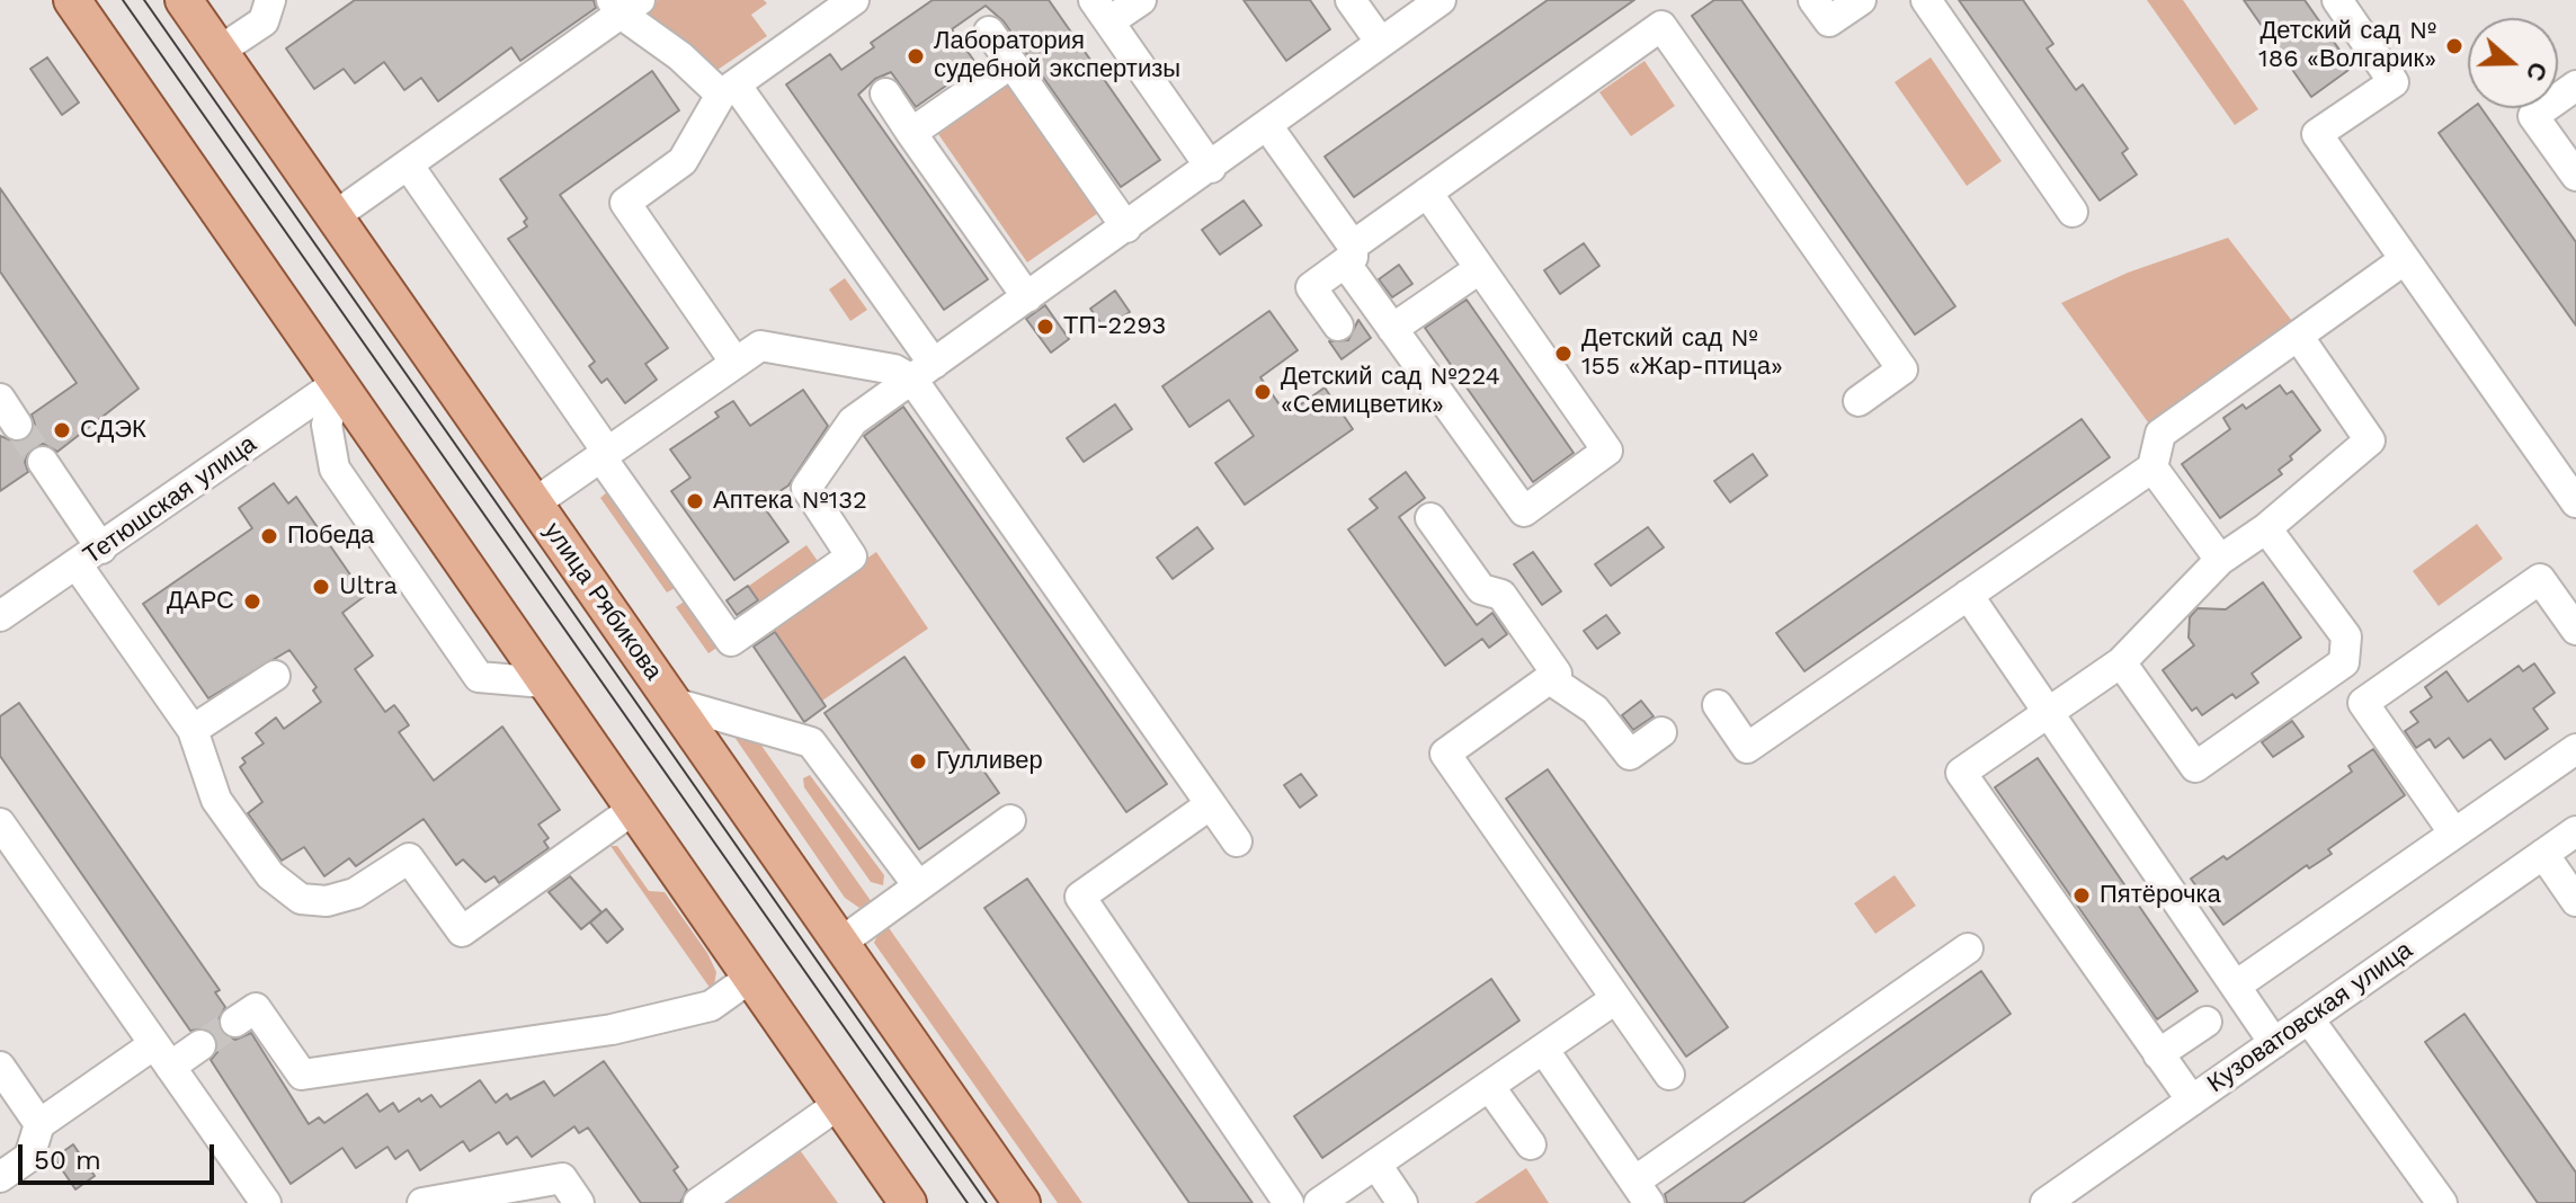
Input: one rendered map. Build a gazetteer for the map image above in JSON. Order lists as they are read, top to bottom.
{
  "streets": {
    "main road": ["улица Рябикова"],
    "street": ["Тетюшская улица", "Кузоватовская улица"]
  },
  "places": [
    "Детский сад № 186 «Волгарик»",
    "Лаборатория судебной экспертизы",
    "ТП-2293",
    "Детский сад № 155 «Жар-птица»",
    "Детский сад №224 «Семицветик»",
    "СДЭК",
    "Аптека №132",
    "Победа",
    "Ultra",
    "ДАРС",
    "Гулливер",
    "Пятёрочка"
  ],
  "scale_bar": "50 m",
  "north": "right"
}
